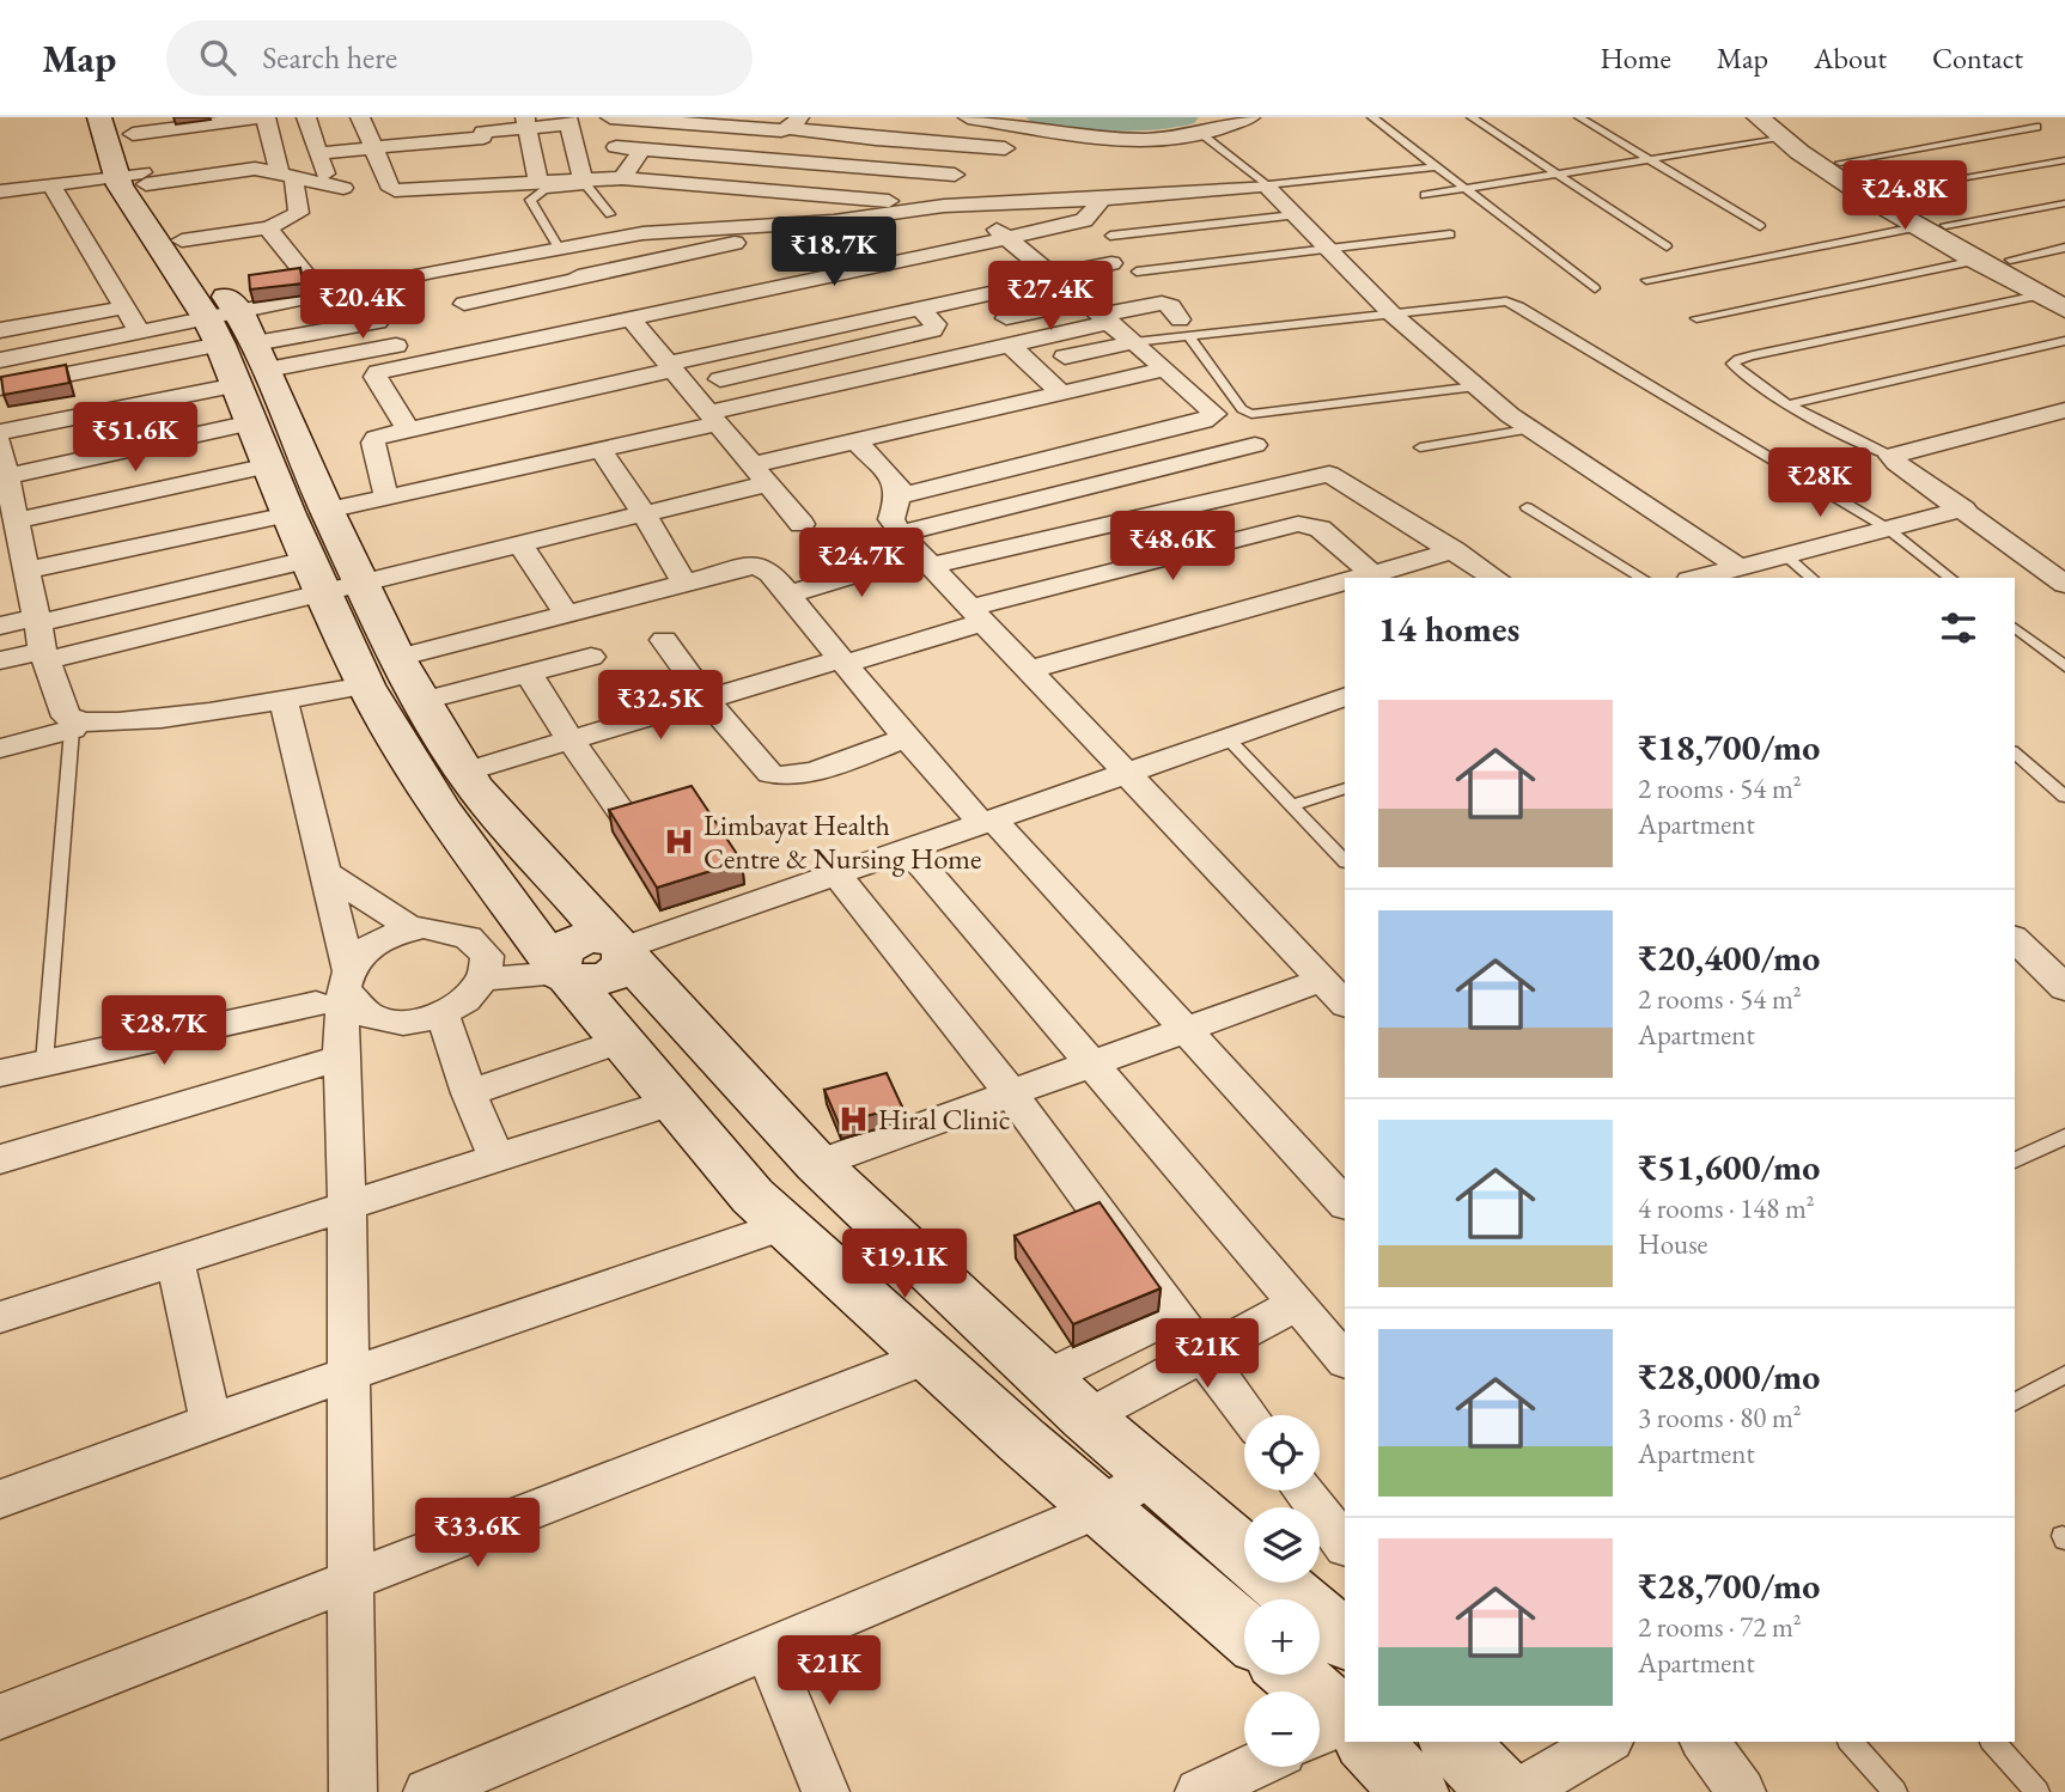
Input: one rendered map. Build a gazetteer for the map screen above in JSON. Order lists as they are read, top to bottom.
{
  "places": {
    "hospital": ["Limbayat Health Centre & Nursing Home", "Hiral Clinic"]
  },
  "page": {
    "header": "Map",
    "search": "Search here",
    "nav": [
      "Home",
      "Map",
      "About",
      "Contact"
    ],
    "price": [
      "₹24.8K",
      "₹18.7K",
      "₹27.4K",
      "₹20.4K",
      "₹51.6K",
      "₹28K",
      "₹48.6K",
      "₹24.7K",
      "₹32.5K",
      "₹28.7K",
      "₹19.1K",
      "₹21K",
      "₹33.6K",
      "₹21K"
    ],
    "heading": "14 homes",
    "list": [
      {
        "name": "₹18,700/mo",
        "note": "2 rooms · 54 m² · Apartment"
      },
      {
        "name": "₹20,400/mo",
        "note": "2 rooms · 54 m² · Apartment"
      },
      {
        "name": "₹51,600/mo",
        "note": "4 rooms · 148 m² · House"
      },
      {
        "name": "₹28,000/mo",
        "note": "3 rooms · 80 m² · Apartment"
      },
      {
        "name": "₹28,700/mo",
        "note": "2 rooms · 72 m² · Apartment"
      }
    ],
    "map_buttons": ["+", "−"]
  }
}
